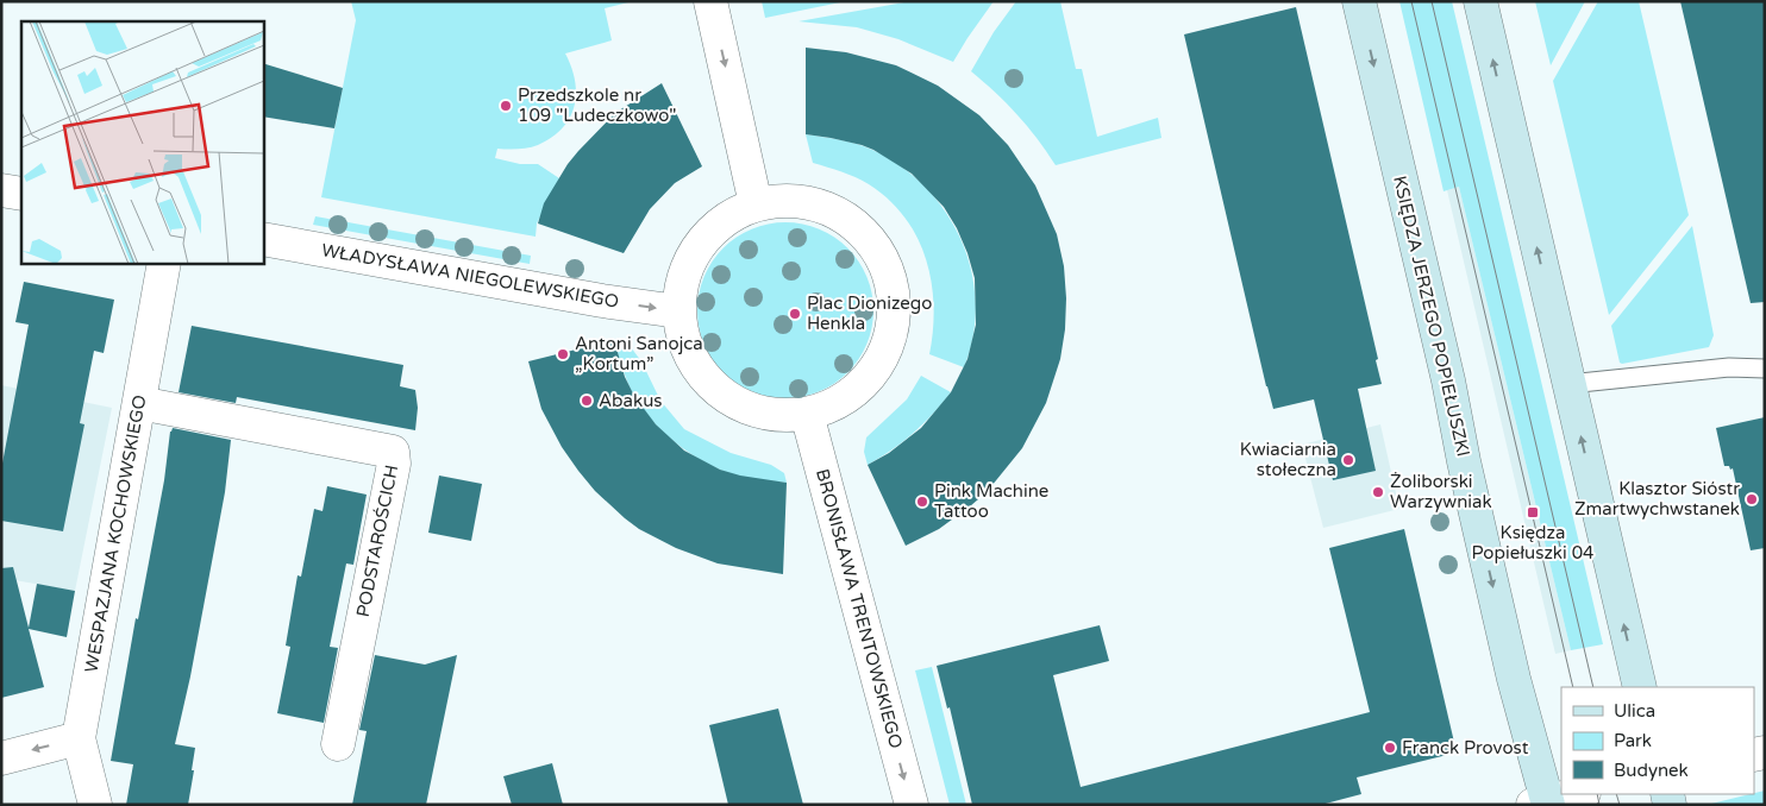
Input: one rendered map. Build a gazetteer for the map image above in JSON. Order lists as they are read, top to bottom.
{
  "streets": {
    "main road": ["KSIĘDZA JERZEGO POPIEŁUSZKI"],
    "street": [
      "WŁADYSŁAWA NIEGOLEWSKIEGO",
      "WESPAZJANA KOCHOWSKIEGO",
      "PODSTAROŚCICH",
      "BRONISŁAWA TRENTOWSKIEGO"
    ]
  },
  "crossings": [
    ["WESPAZJANA KOCHOWSKIEGO", "PODSTAROŚCICH"]
  ],
  "one_way": ["WŁADYSŁAWA NIEGOLEWSKIEGO", "BRONISŁAWA TRENTOWSKIEGO"],
  "places": {
    "other": [
      "Przedszkole nr 109 \"Ludeczkowo\"",
      "Plac Dionizego Henkla",
      "Antoni Sanojca „Kortum”",
      "Abakus",
      "Kwiaciarnia stołeczna",
      "Żoliborski Warzywniak",
      "Klasztor Sióstr Zmartwychwstanek",
      "Pink Machine Tattoo",
      "Franck Provost"
    ],
    "transit": ["Księdza Popiełuszki 04"]
  },
  "legend": ["Ulica", "Park", "Budynek"]
}
